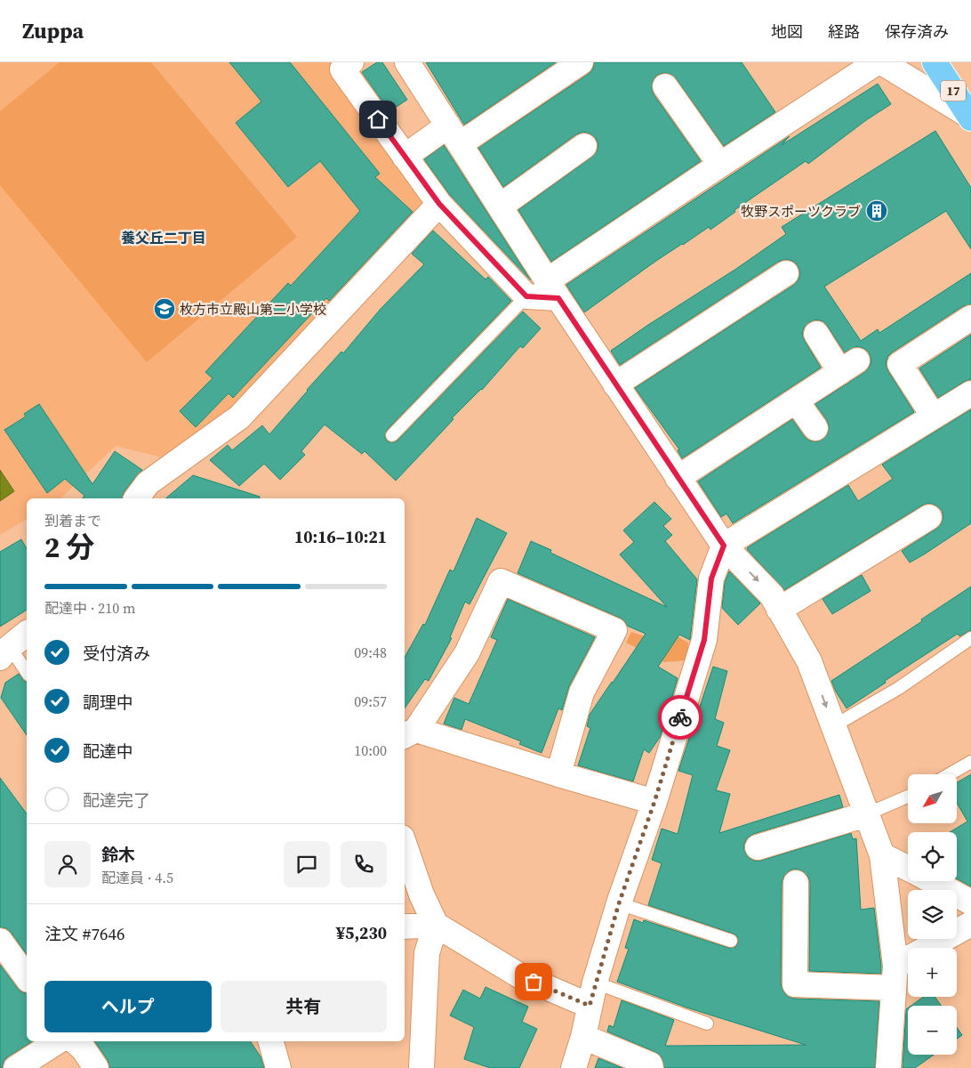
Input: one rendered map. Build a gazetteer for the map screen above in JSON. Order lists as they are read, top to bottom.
{
  "streets": {
    "main road": ["17"]
  },
  "districts": ["養父丘二丁目"],
  "places": {
    "building": ["牧野スポーツクラブ"],
    "school or university": ["枚方市立殿山第二小学校"]
  },
  "north": "bottom left",
  "page": {
    "header": "Zuppa",
    "nav": ["地図", "経路", "保存済み"],
    "heading": ["2 分", "到着まで", "10:16–10:21"],
    "panel": [
      "鈴木",
      "配達員 · 4.5",
      "注文 #7646",
      "¥5,230"
    ],
    "bar": "配達中 · 210 m",
    "list": [
      ["受付済み", "09:48"],
      ["調理中", "09:57"],
      ["配達中", "10:00"],
      "配達完了"
    ],
    "map_buttons": ["+", "−"],
    "buttons": ["ヘルプ", "共有"]
  }
}
